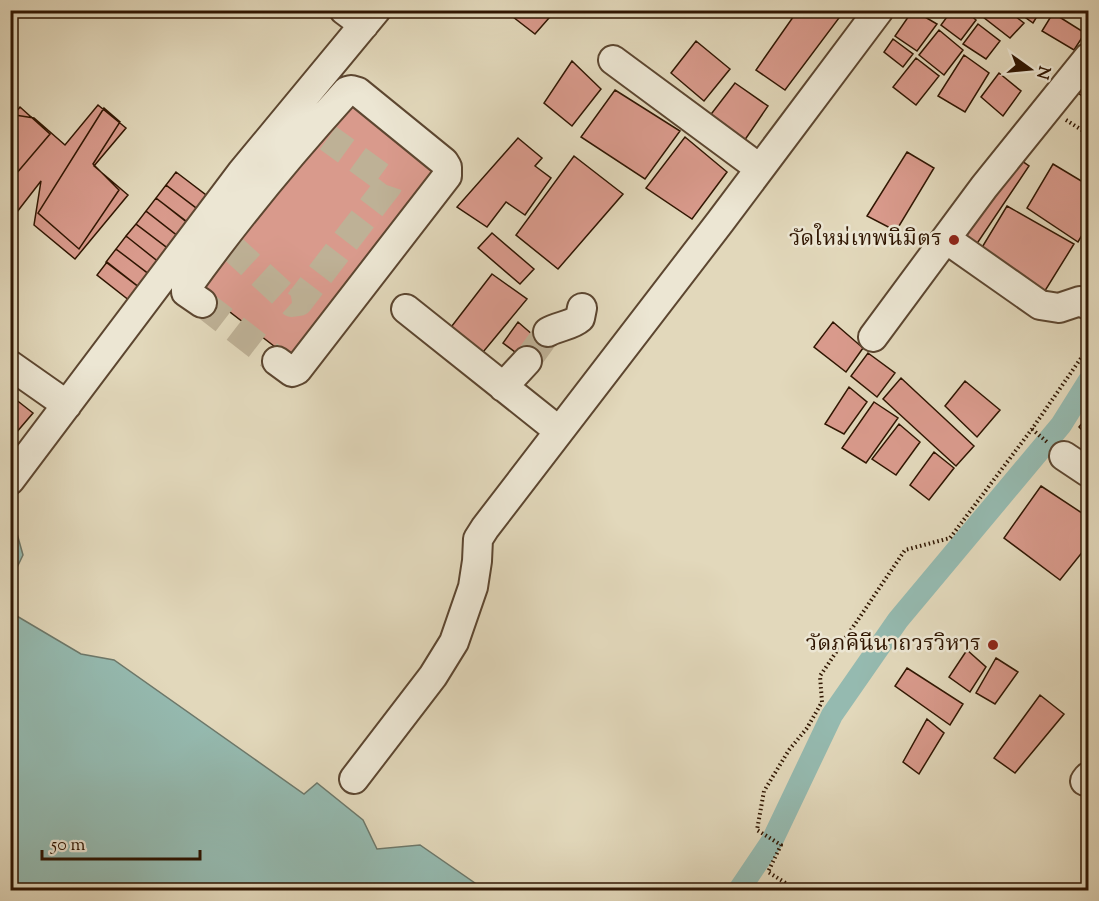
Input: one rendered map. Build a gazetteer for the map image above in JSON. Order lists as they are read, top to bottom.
{
  "places": ["วัดใหม่เทพนิมิตร", "วัดภคินีนาถวรวิหาร"],
  "scale_bar": "50 m",
  "north": "right"
}
